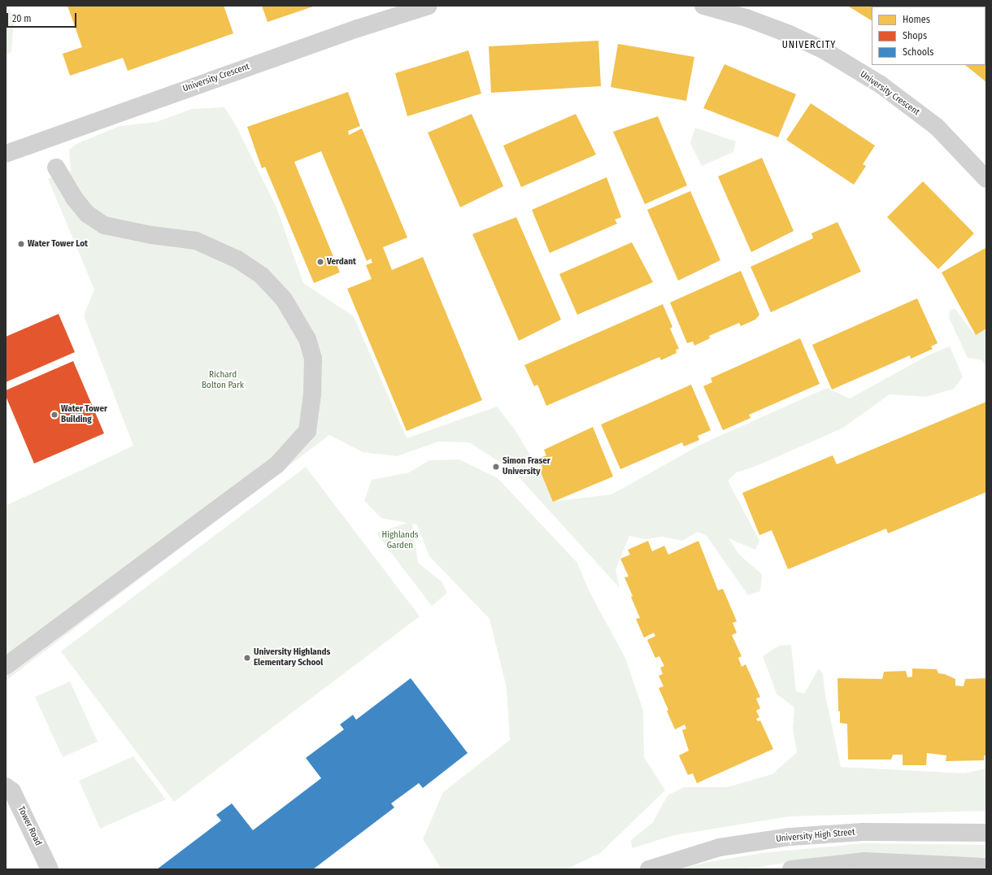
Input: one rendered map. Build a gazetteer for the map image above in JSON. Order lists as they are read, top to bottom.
{
  "streets": {
    "street": ["University Crescent", "Tower Road", "University High Street"]
  },
  "districts": ["UNIVERCITY"],
  "parks": ["Richard Bolton Park", "Highlands Garden"],
  "places": [
    "Water Tower Lot",
    "Verdant",
    "Water Tower Building",
    "Simon Fraser University",
    "University Highlands Elementary School"
  ],
  "legend": ["Homes", "Shops", "Schools"],
  "scale_bar": "20 m"
}
